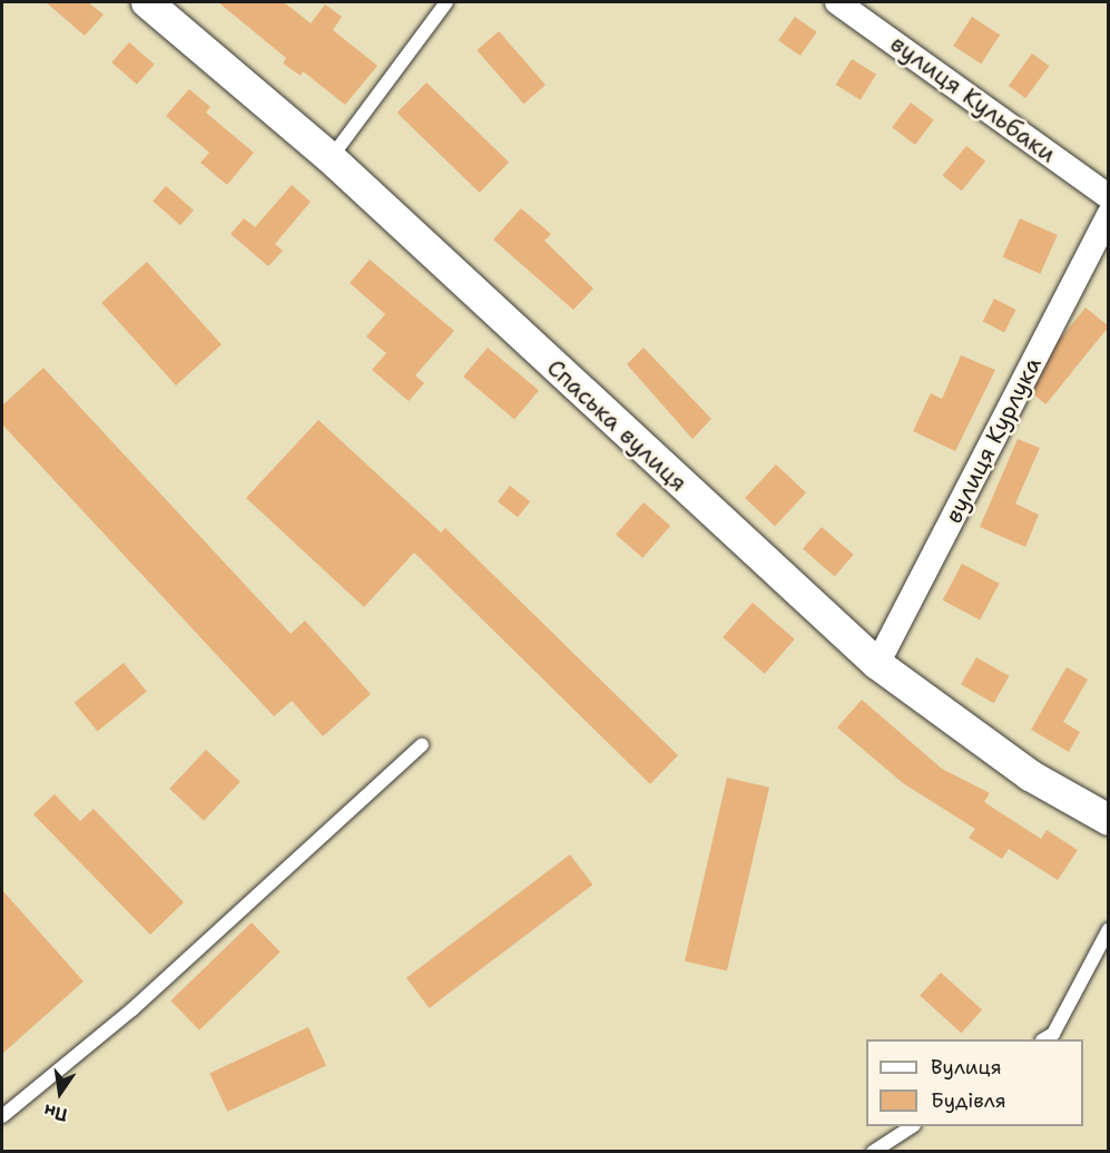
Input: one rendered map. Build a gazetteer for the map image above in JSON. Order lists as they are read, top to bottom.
{
  "streets": {
    "street": ["вулиця Кульбаки", "Спаська вулиця", "вулиця Курлука"]
  },
  "crossings": [
    ["Спаська вулиця", "вулиця Курлука"]
  ],
  "legend": ["Вулиця", "Будівля"],
  "north": "bottom"
}
